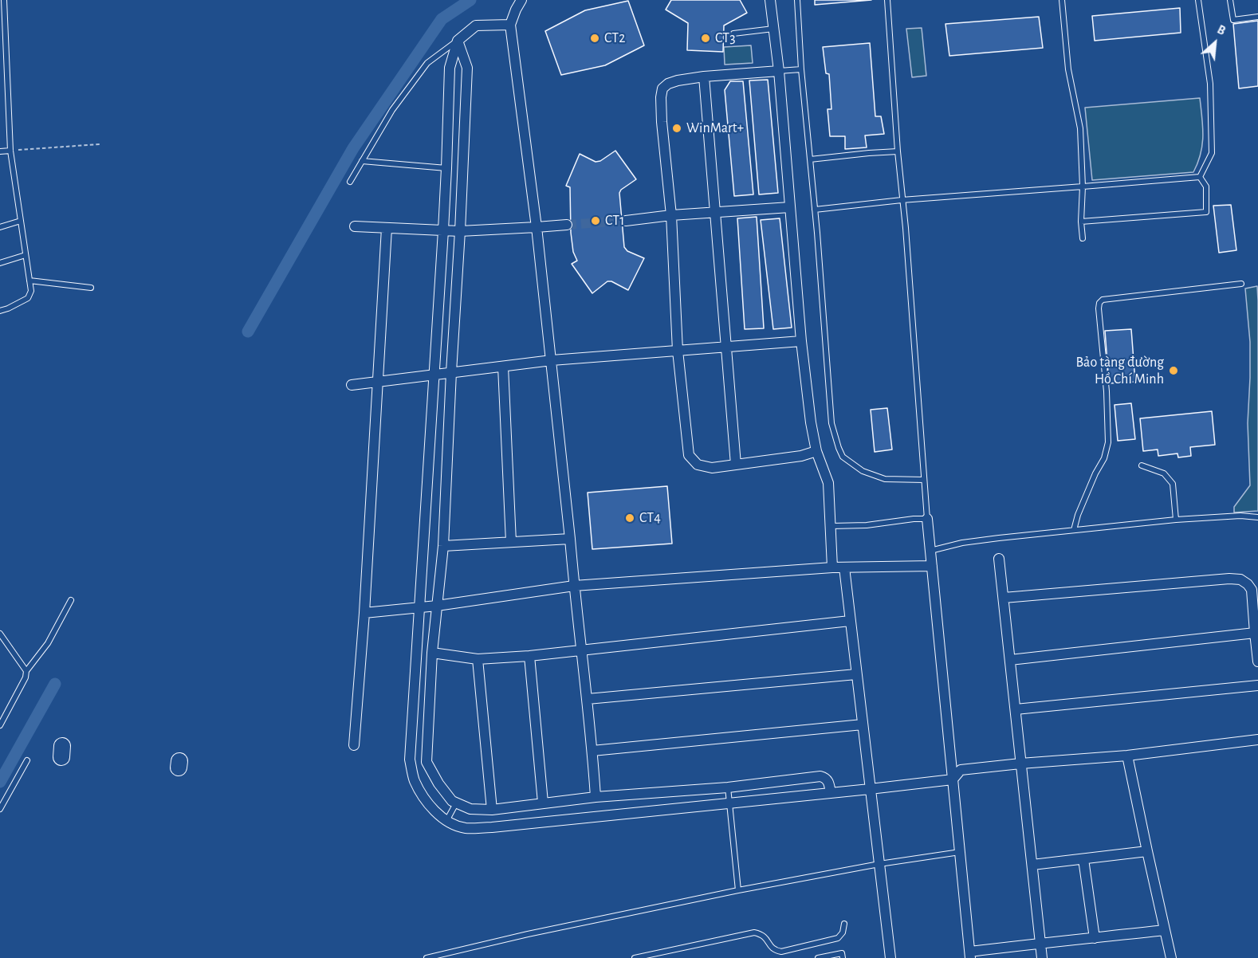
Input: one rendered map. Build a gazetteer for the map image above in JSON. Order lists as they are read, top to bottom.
{
  "places": [
    "CT2",
    "CT3",
    "WinMart+",
    "CT1",
    "Bảo tàng đường Hồ Chí Minh",
    "CT4"
  ],
  "north": "top right"
}
